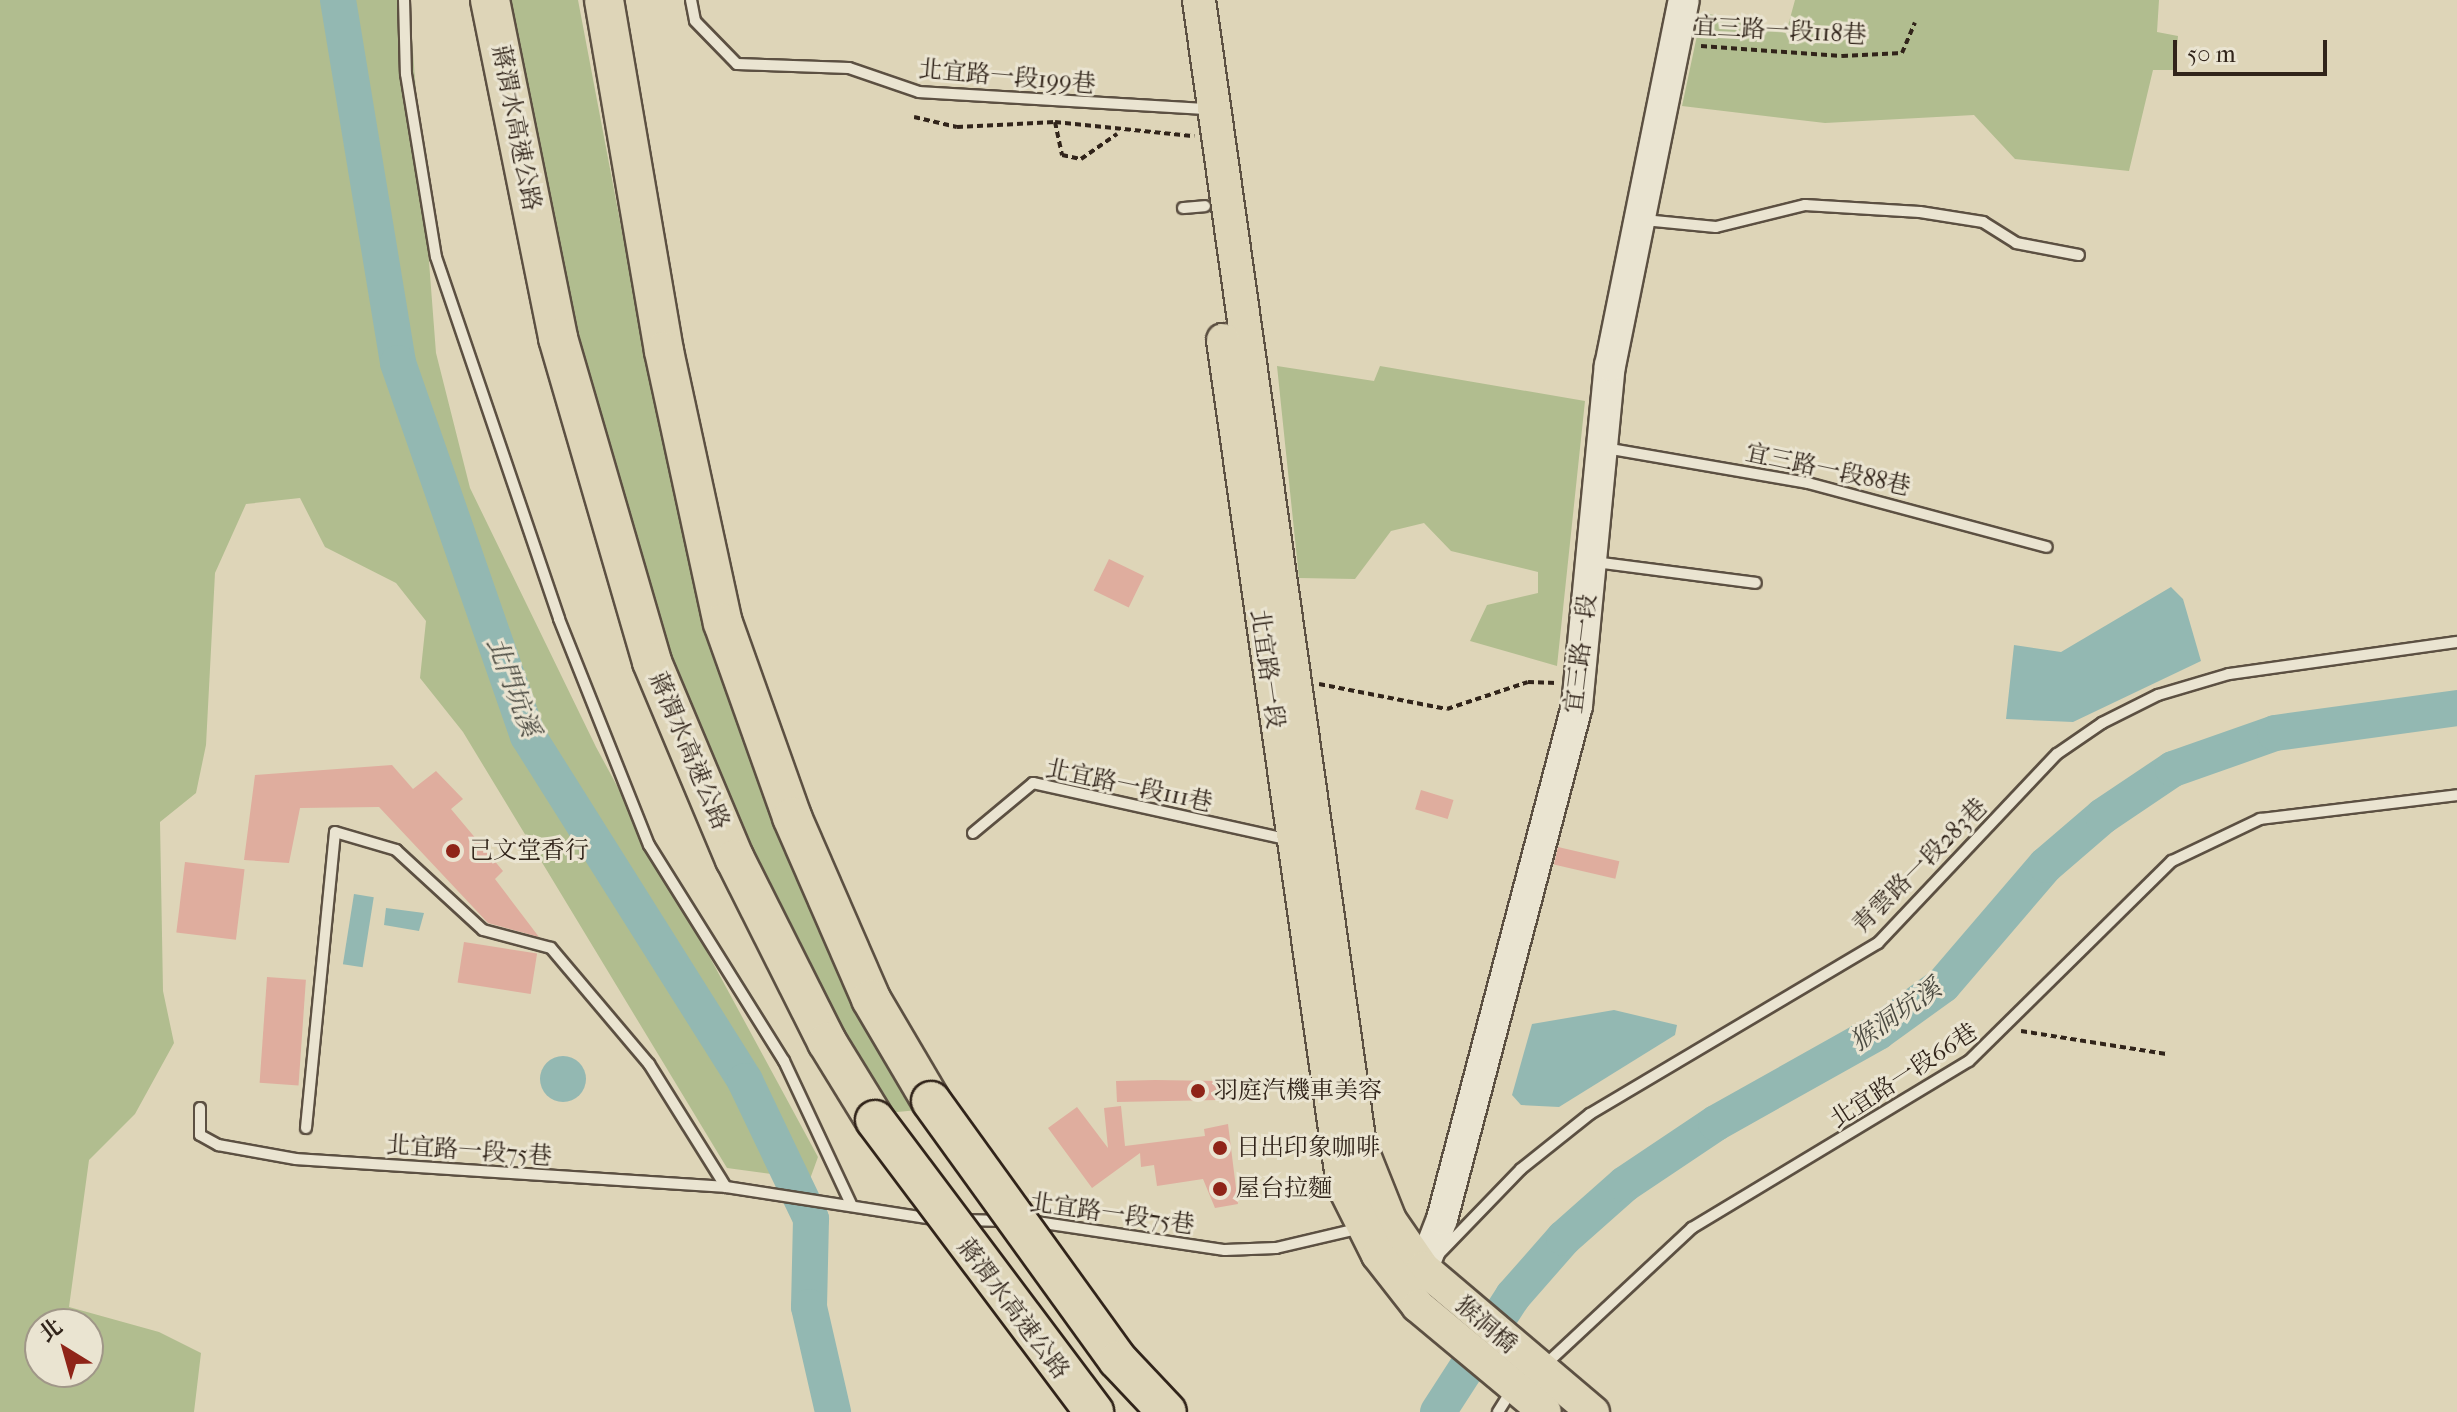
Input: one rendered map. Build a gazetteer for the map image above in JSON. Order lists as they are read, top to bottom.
{
  "streets": {
    "highway": ["蔣渭水高速公路"],
    "main road": ["北宜路一段", "猴洞橋"],
    "street": ["宜三路一段"],
    "lane": [
      "北宜路一段199巷",
      "宜三路一段88巷",
      "北宜路一段111巷",
      "青雲路一段283巷",
      "北宜路一段66巷",
      "北宜路一段75巷"
    ],
    "path": ["宜三路一段118巷"]
  },
  "crossings": [
    ["宜三路一段118巷", "宜三路一段"],
    ["北宜路一段199巷", "北宜路一段"],
    ["宜三路一段88巷", "宜三路一段"],
    ["宜三路一段", "北宜路一段"],
    ["宜三路一段", "青雲路一段283巷"],
    ["宜三路一段", "猴洞橋"],
    ["北宜路一段", "北宜路一段111巷"],
    ["北宜路一段", "青雲路一段283巷"],
    ["北宜路一段", "北宜路一段75巷"],
    ["北宜路一段", "猴洞橋"],
    ["青雲路一段283巷", "猴洞橋"],
    ["北宜路一段66巷", "猴洞橋"]
  ],
  "water": ["北門坑溪", "猴洞坑溪"],
  "places": [
    "己文堂香行",
    "羽庭汽機車美容",
    "日出印象咖啡",
    "屋台拉麵"
  ],
  "scale_bar": "50 m",
  "north": "top left"
}
